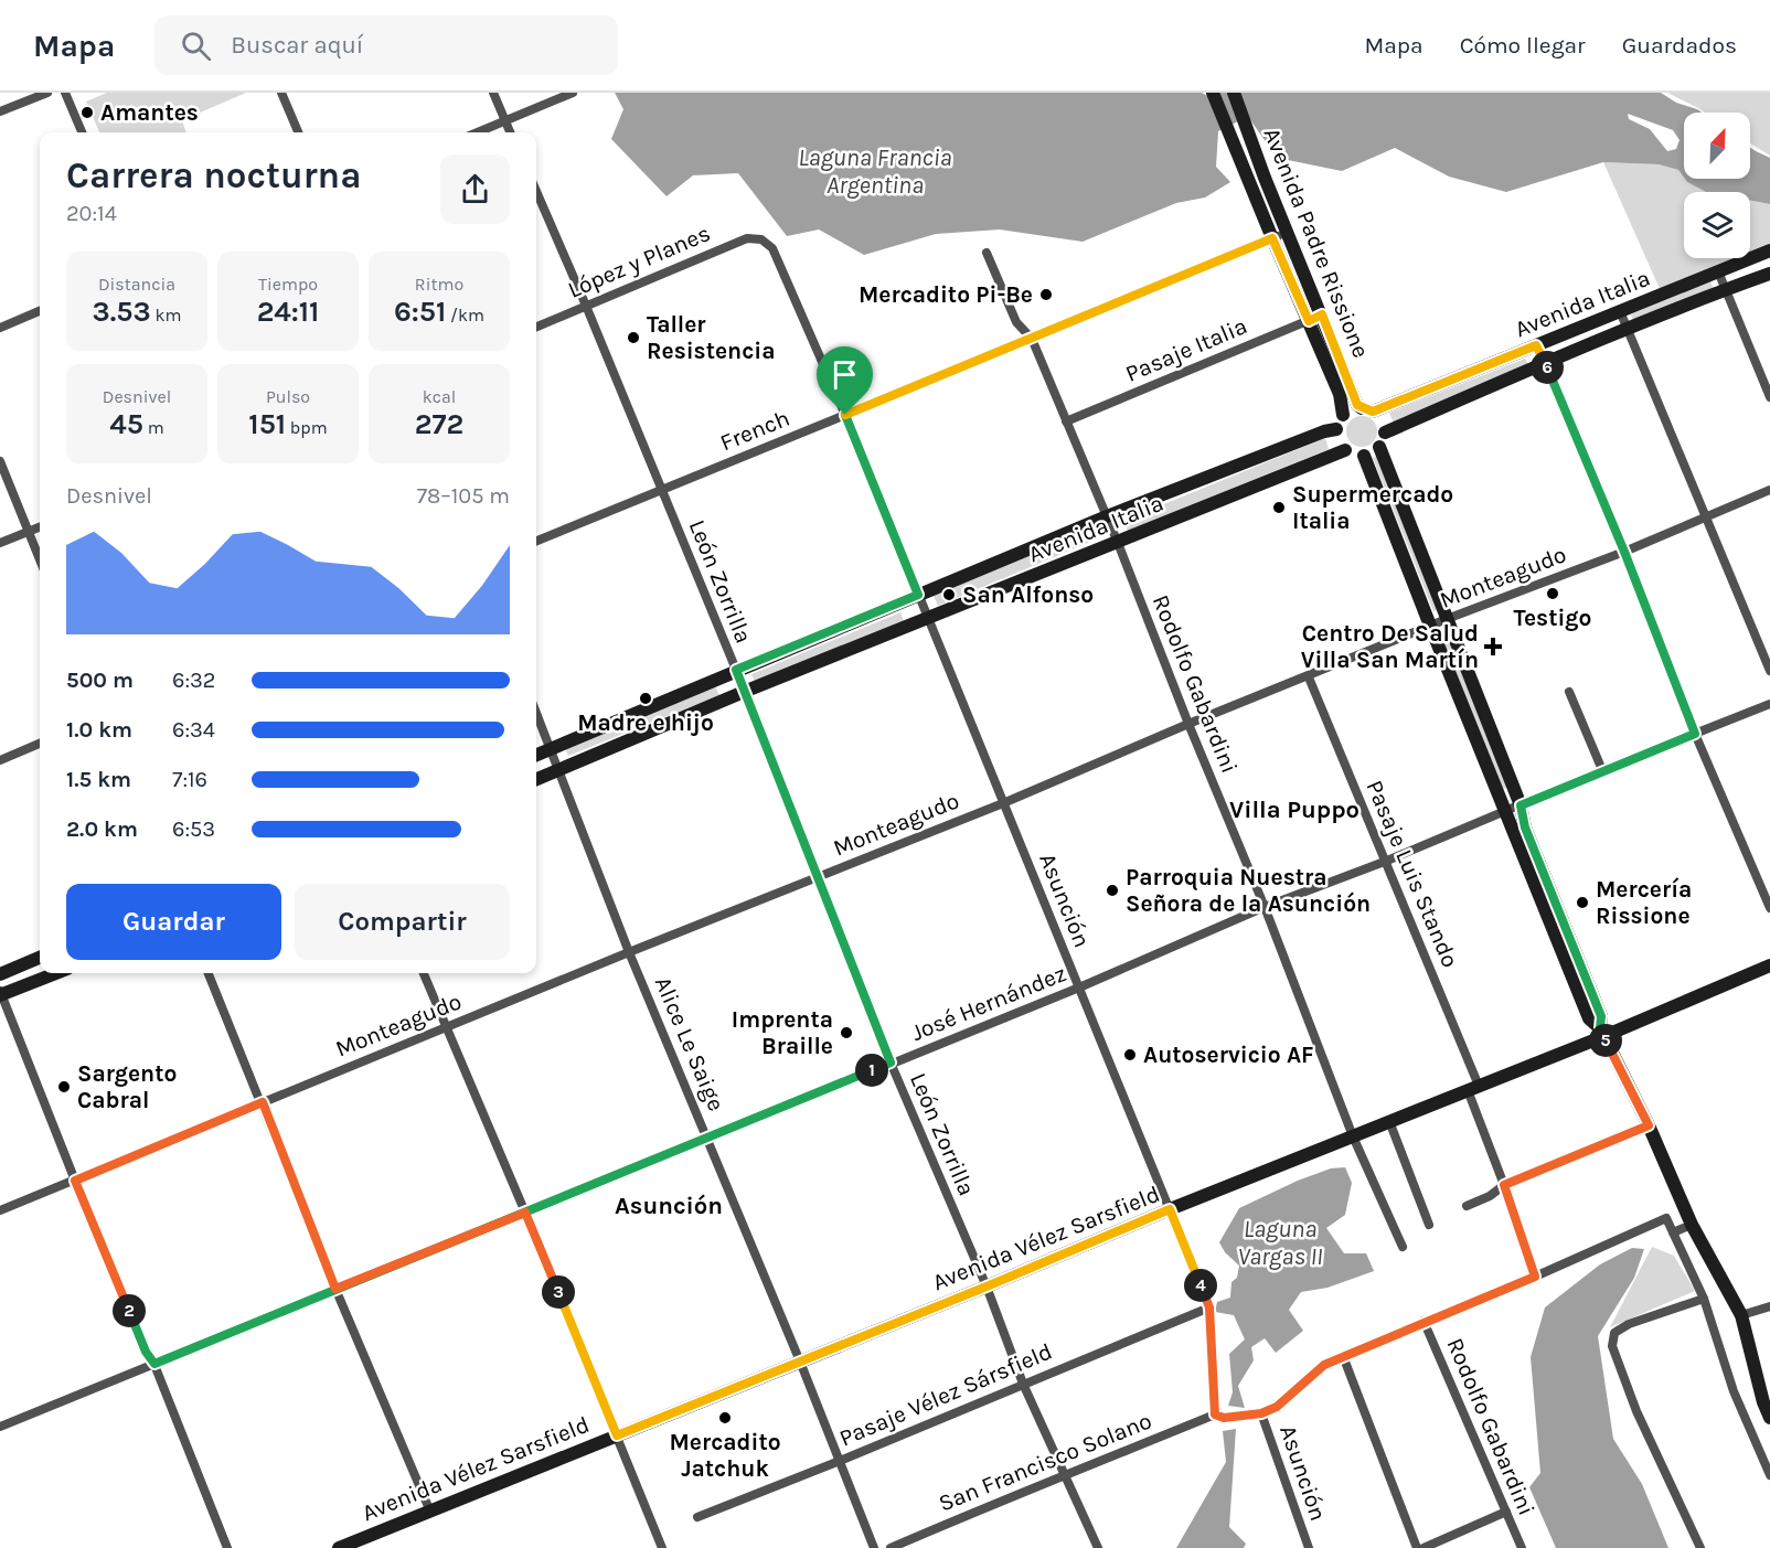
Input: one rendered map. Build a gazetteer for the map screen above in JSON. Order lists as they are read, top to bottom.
{
  "streets": {
    "main road": ["Avenida Padre Rissione", "Avenida Italia", "Avenida Vélez Sarsfield"],
    "street": [
      "López y Planes",
      "Pasaje Italia",
      "French",
      "Monteagudo",
      "León Zorrilla",
      "Rodolfo Gabardini",
      "Pasaje Luis Stando",
      "Asunción",
      "José Hernández",
      "Alice Le Saige",
      "Pasaje Vélez Sársfield",
      "San Francisco Solano"
    ]
  },
  "crossings": [
    ["Avenida Padre Rissione", "Avenida Italia"],
    ["Avenida Padre Rissione", "Pasaje Italia"],
    ["Avenida Padre Rissione", "French"],
    ["López y Planes", "León Zorrilla"],
    ["López y Planes", "Asunción"],
    ["Avenida Italia", "León Zorrilla"],
    ["Avenida Italia", "Rodolfo Gabardini"],
    ["Avenida Italia", "Asunción"],
    ["Avenida Italia", "Alice Le Saige"],
    ["Pasaje Italia", "Rodolfo Gabardini"],
    ["French", "León Zorrilla"],
    ["French", "Rodolfo Gabardini"],
    ["French", "Asunción"],
    ["Monteagudo", "León Zorrilla"],
    ["Monteagudo", "Rodolfo Gabardini"],
    ["Monteagudo", "Pasaje Luis Stando"],
    ["Monteagudo", "Asunción"],
    ["Monteagudo", "Alice Le Saige"],
    ["León Zorrilla", "José Hernández"],
    ["León Zorrilla", "Avenida Vélez Sarsfield"],
    ["León Zorrilla", "Pasaje Vélez Sársfield"],
    ["León Zorrilla", "San Francisco Solano"],
    ["Rodolfo Gabardini", "José Hernández"],
    ["Rodolfo Gabardini", "Avenida Vélez Sarsfield"],
    ["Pasaje Luis Stando", "José Hernández"],
    ["Pasaje Luis Stando", "Avenida Vélez Sarsfield"],
    ["Asunción", "José Hernández"],
    ["Asunción", "Avenida Vélez Sarsfield"],
    ["Asunción", "Pasaje Vélez Sársfield"],
    ["Asunción", "San Francisco Solano"],
    ["José Hernández", "Alice Le Saige"],
    ["Alice Le Saige", "Avenida Vélez Sarsfield"],
    ["Alice Le Saige", "Pasaje Vélez Sársfield"]
  ],
  "districts": ["Villa Puppo", "Asunción"],
  "water": ["Laguna Francia Argentina", "Laguna Vargas II"],
  "places": {
    "other": [
      "Amantes",
      "Mercadito Pi-Be",
      "Taller Resistencia",
      "Supermercado Italia",
      "Testigo",
      "San Alfonso",
      "Madre e hijo",
      "Parroquia Nuestra Señora de la Asunción",
      "Mercería Rissione",
      "Imprenta Braille",
      "Autoservicio AF",
      "Sargento Cabral",
      "Mercadito Jatchuk"
    ],
    "health": ["Centro De Salud Villa San Martín"]
  },
  "north": "top right",
  "page": {
    "header": "Mapa",
    "search": "Buscar aquí",
    "nav": ["Mapa", "Cómo llegar", "Guardados"],
    "heading": ["Carrera nocturna", "20:14"],
    "stats": [
      ["Distancia", "3.53 km"],
      ["Tiempo", "24:11"],
      ["Ritmo", "6:51 /km"],
      ["Desnivel", "45 m"],
      ["Pulso", "151 bpm"],
      ["kcal", "272"]
    ],
    "pins": [
      "6",
      "5",
      "1",
      "4",
      "3",
      "2"
    ],
    "chart": ["Desnivel", "78–105 m"],
    "list": [
      {
        "name": "500 m",
        "note": "6:32"
      },
      {
        "name": "1.0 km",
        "note": "6:34"
      },
      {
        "name": "1.5 km",
        "note": "7:16"
      },
      {
        "name": "2.0 km",
        "note": "6:53"
      }
    ],
    "buttons": ["Guardar", "Compartir"]
  }
}
